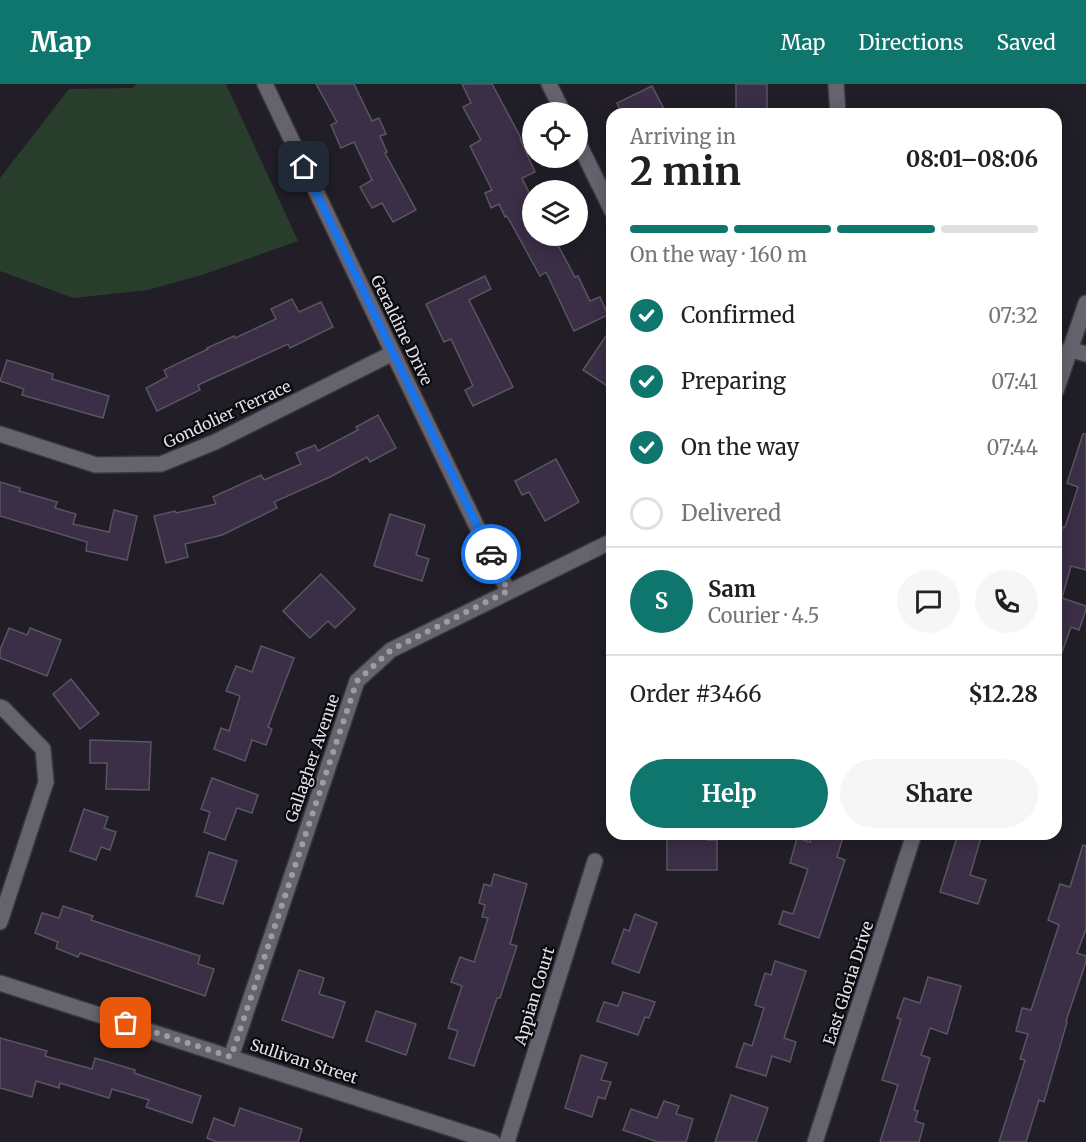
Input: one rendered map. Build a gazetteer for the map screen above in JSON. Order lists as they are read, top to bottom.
{
  "streets": {
    "street": [
      "Geraldine Drive",
      "Gondolier Terrace",
      "Gallagher Avenue",
      "East Gloria Drive",
      "Appian Court",
      "Sullivan Street"
    ]
  },
  "crossings": [
    ["Geraldine Drive", "Gondolier Terrace"],
    ["Geraldine Drive", "Gallagher Avenue"],
    ["Gallagher Avenue", "Sullivan Street"]
  ],
  "page": {
    "header": "Map",
    "nav": ["Map", "Directions", "Saved"],
    "heading": ["2 min", "Arriving in", "08:01–08:06"],
    "panel": [
      "Sam",
      "Courier · 4.5",
      "Order #3466",
      "$12.28"
    ],
    "bar": "On the way · 160 m",
    "list": [
      ["Confirmed", "07:32"],
      ["Preparing", "07:41"],
      ["On the way", "07:44"],
      "Delivered"
    ],
    "round": "S",
    "buttons": ["Help", "Share"]
  }
}
